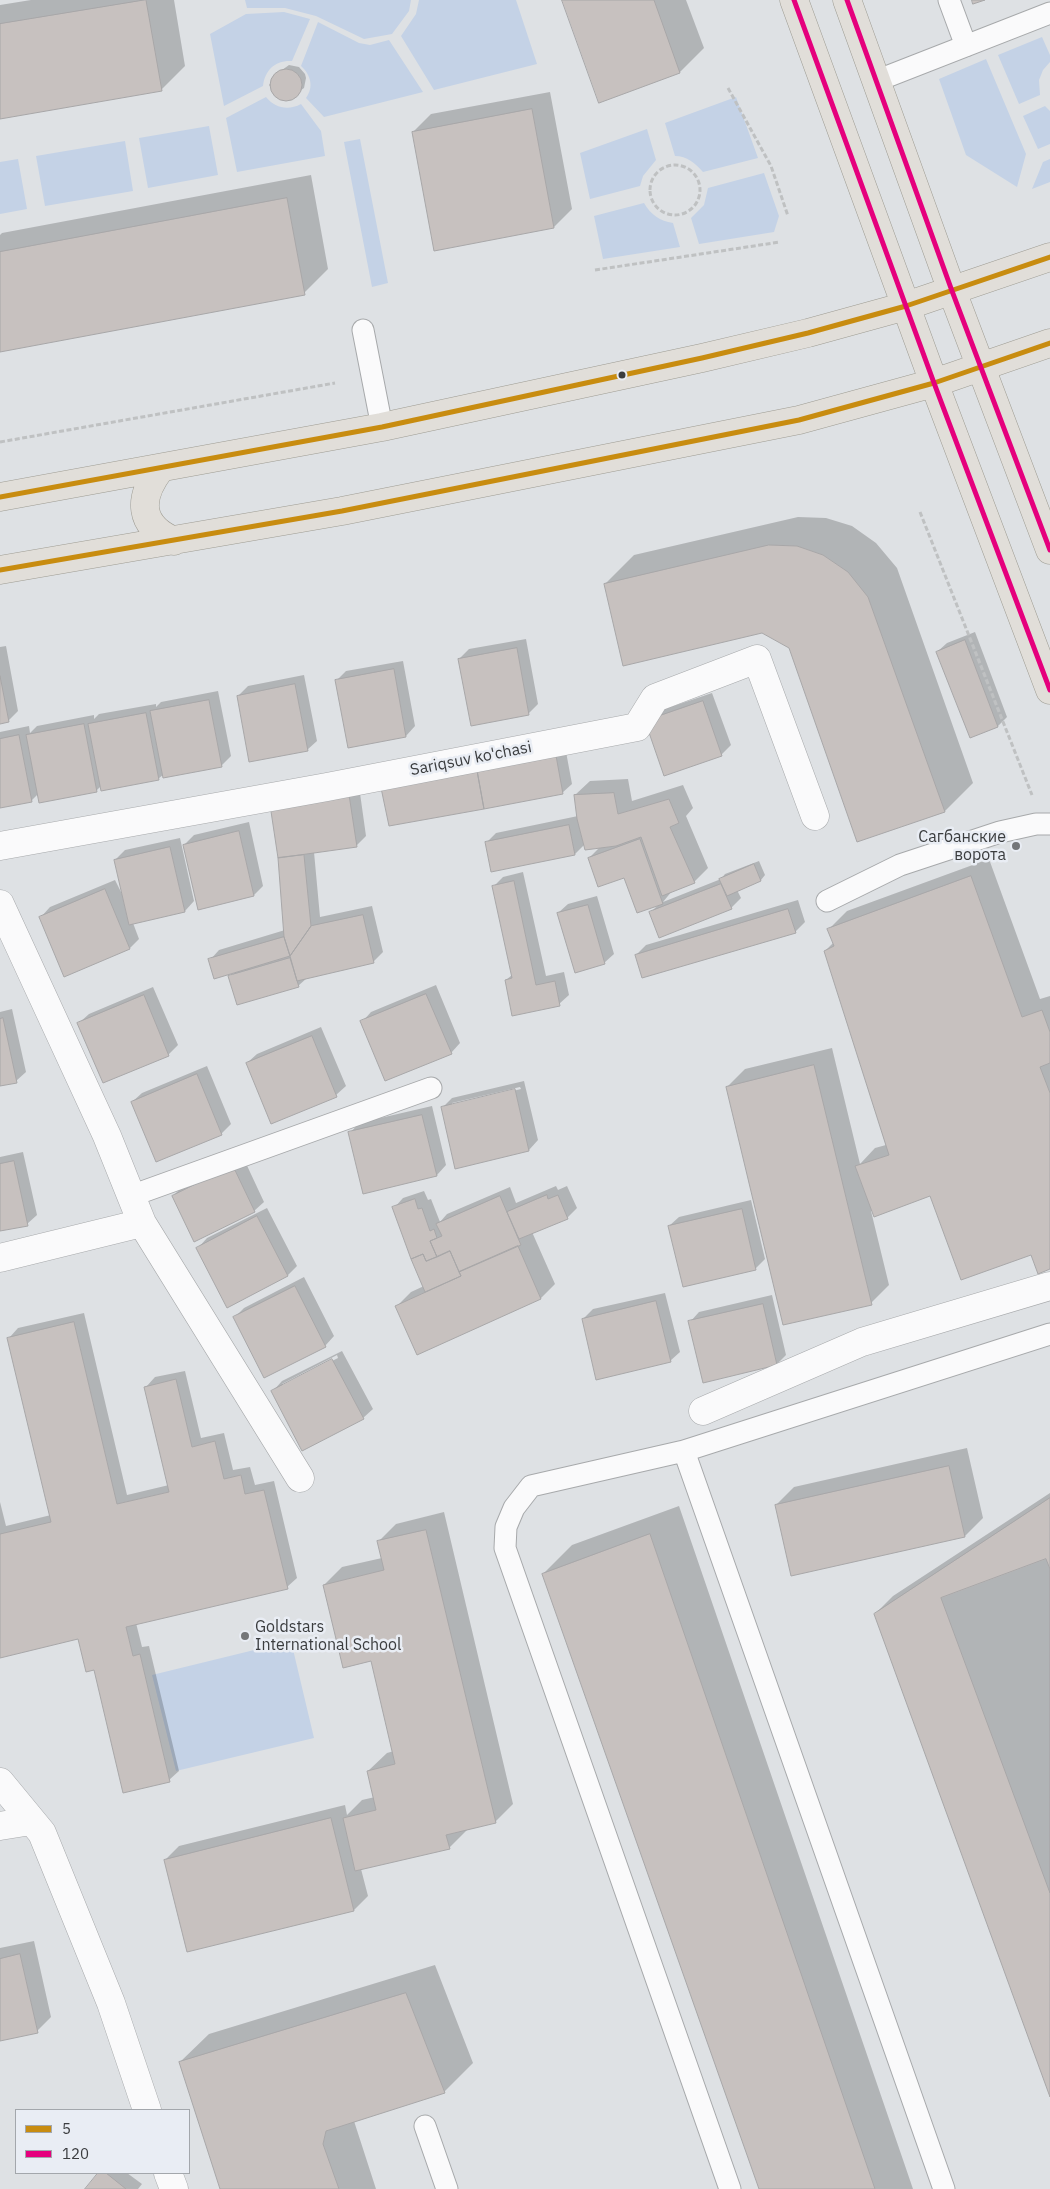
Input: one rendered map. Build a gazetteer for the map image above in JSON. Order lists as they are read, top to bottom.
{
  "streets": {
    "street": ["Sariqsuv ko'chasi"]
  },
  "places": ["Сагбанские ворота", "Goldstars International School"],
  "lines": ["transit line 120", "transit line 5"],
  "legend": ["5", "120"]
}
